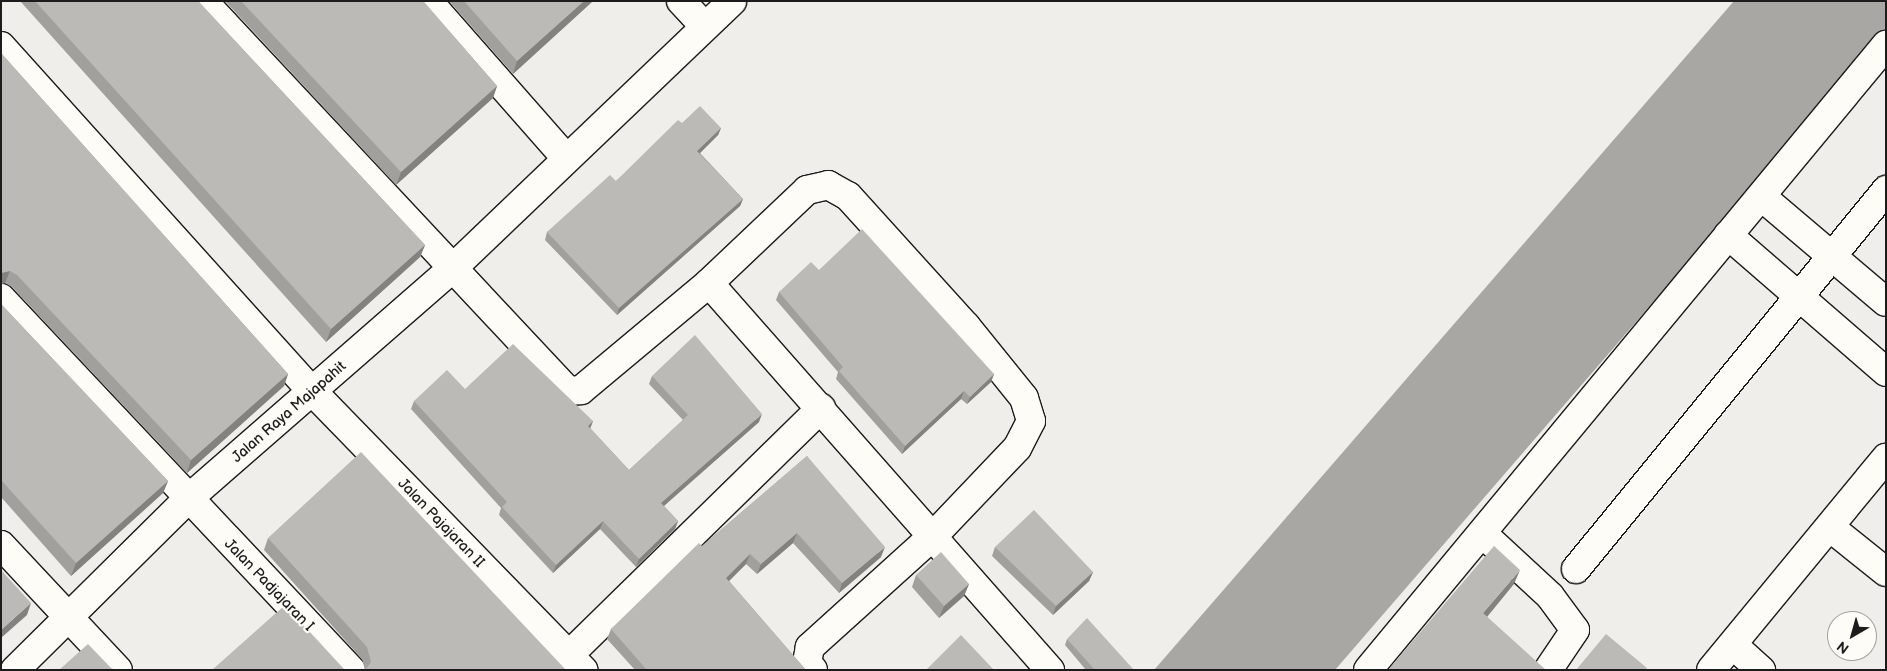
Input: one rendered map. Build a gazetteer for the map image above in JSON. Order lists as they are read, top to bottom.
{
  "streets": {
    "street": ["Jalan Raya Majapahit", "Jalan Pajajaran II", "Jalan Padjajaran I"]
  },
  "crossings": [
    ["Jalan Raya Majapahit", "Jalan Pajajaran II"],
    ["Jalan Raya Majapahit", "Jalan Padjajaran I"]
  ],
  "north": "bottom left"
}
